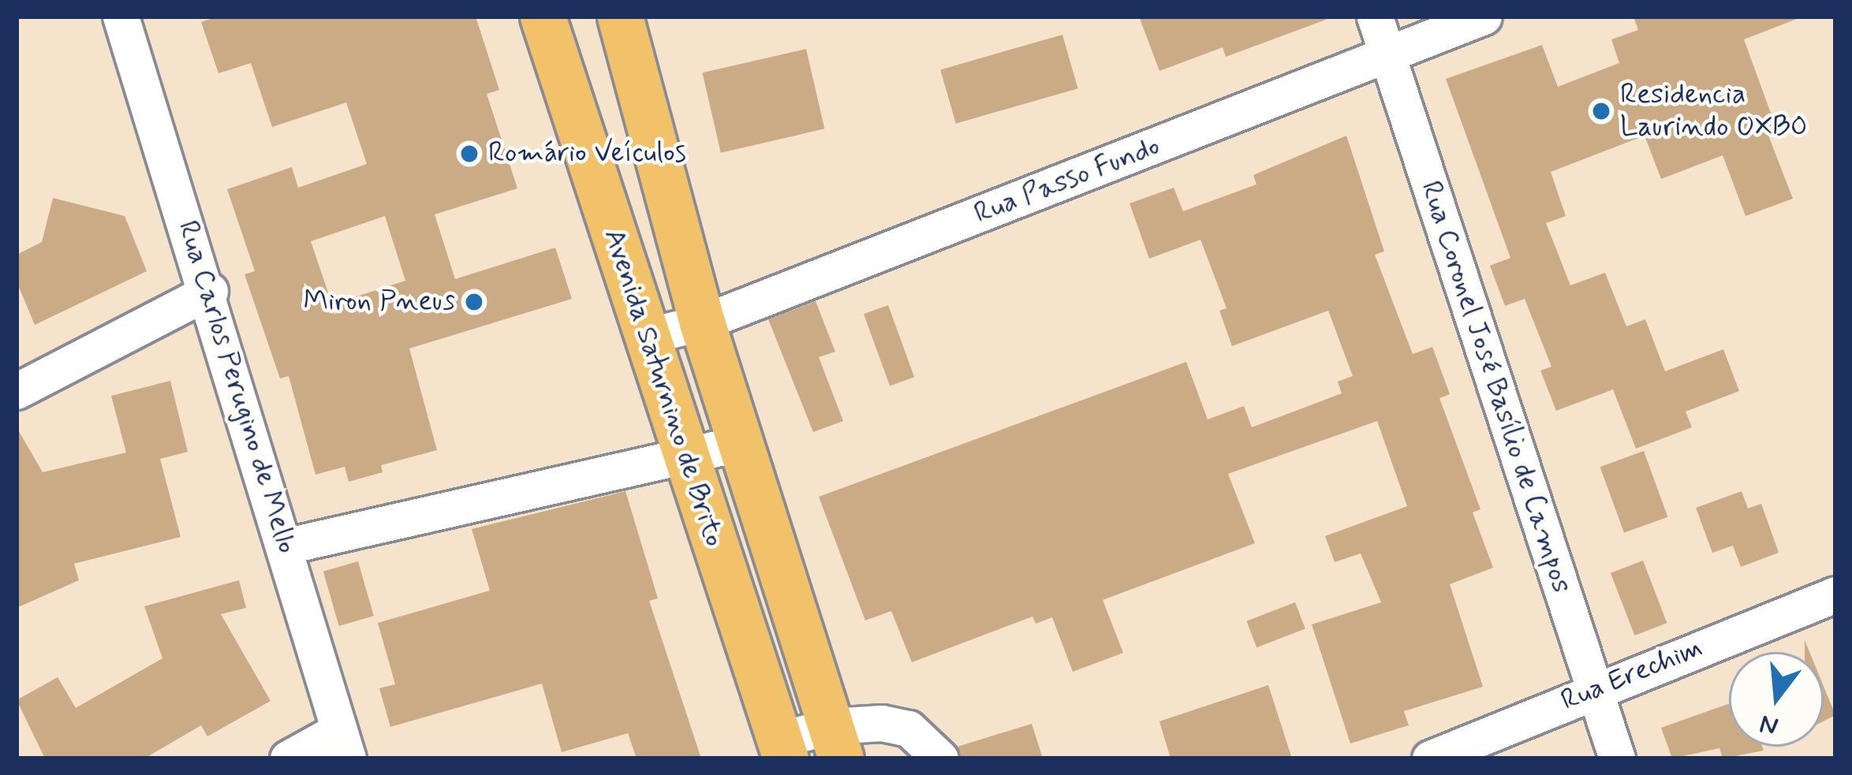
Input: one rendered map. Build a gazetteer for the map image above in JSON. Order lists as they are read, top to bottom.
{
  "streets": {
    "main road": ["Avenida Saturnino de Brito"],
    "street": [
      "Rua Passo Fundo",
      "Rua Carlos Perugino de Mello",
      "Rua Coronel José Basílio de Campos",
      "Rua Erechim"
    ]
  },
  "crossings": [
    ["Rua Passo Fundo", "Rua Coronel José Basílio de Campos"],
    ["Rua Passo Fundo", "Avenida Saturnino de Brito"],
    ["Rua Coronel José Basílio de Campos", "Rua Erechim"]
  ],
  "places": ["Residencia Laurindo OXBO", "Romário Veículos", "Miron Pneus"],
  "north": "bottom"
}
